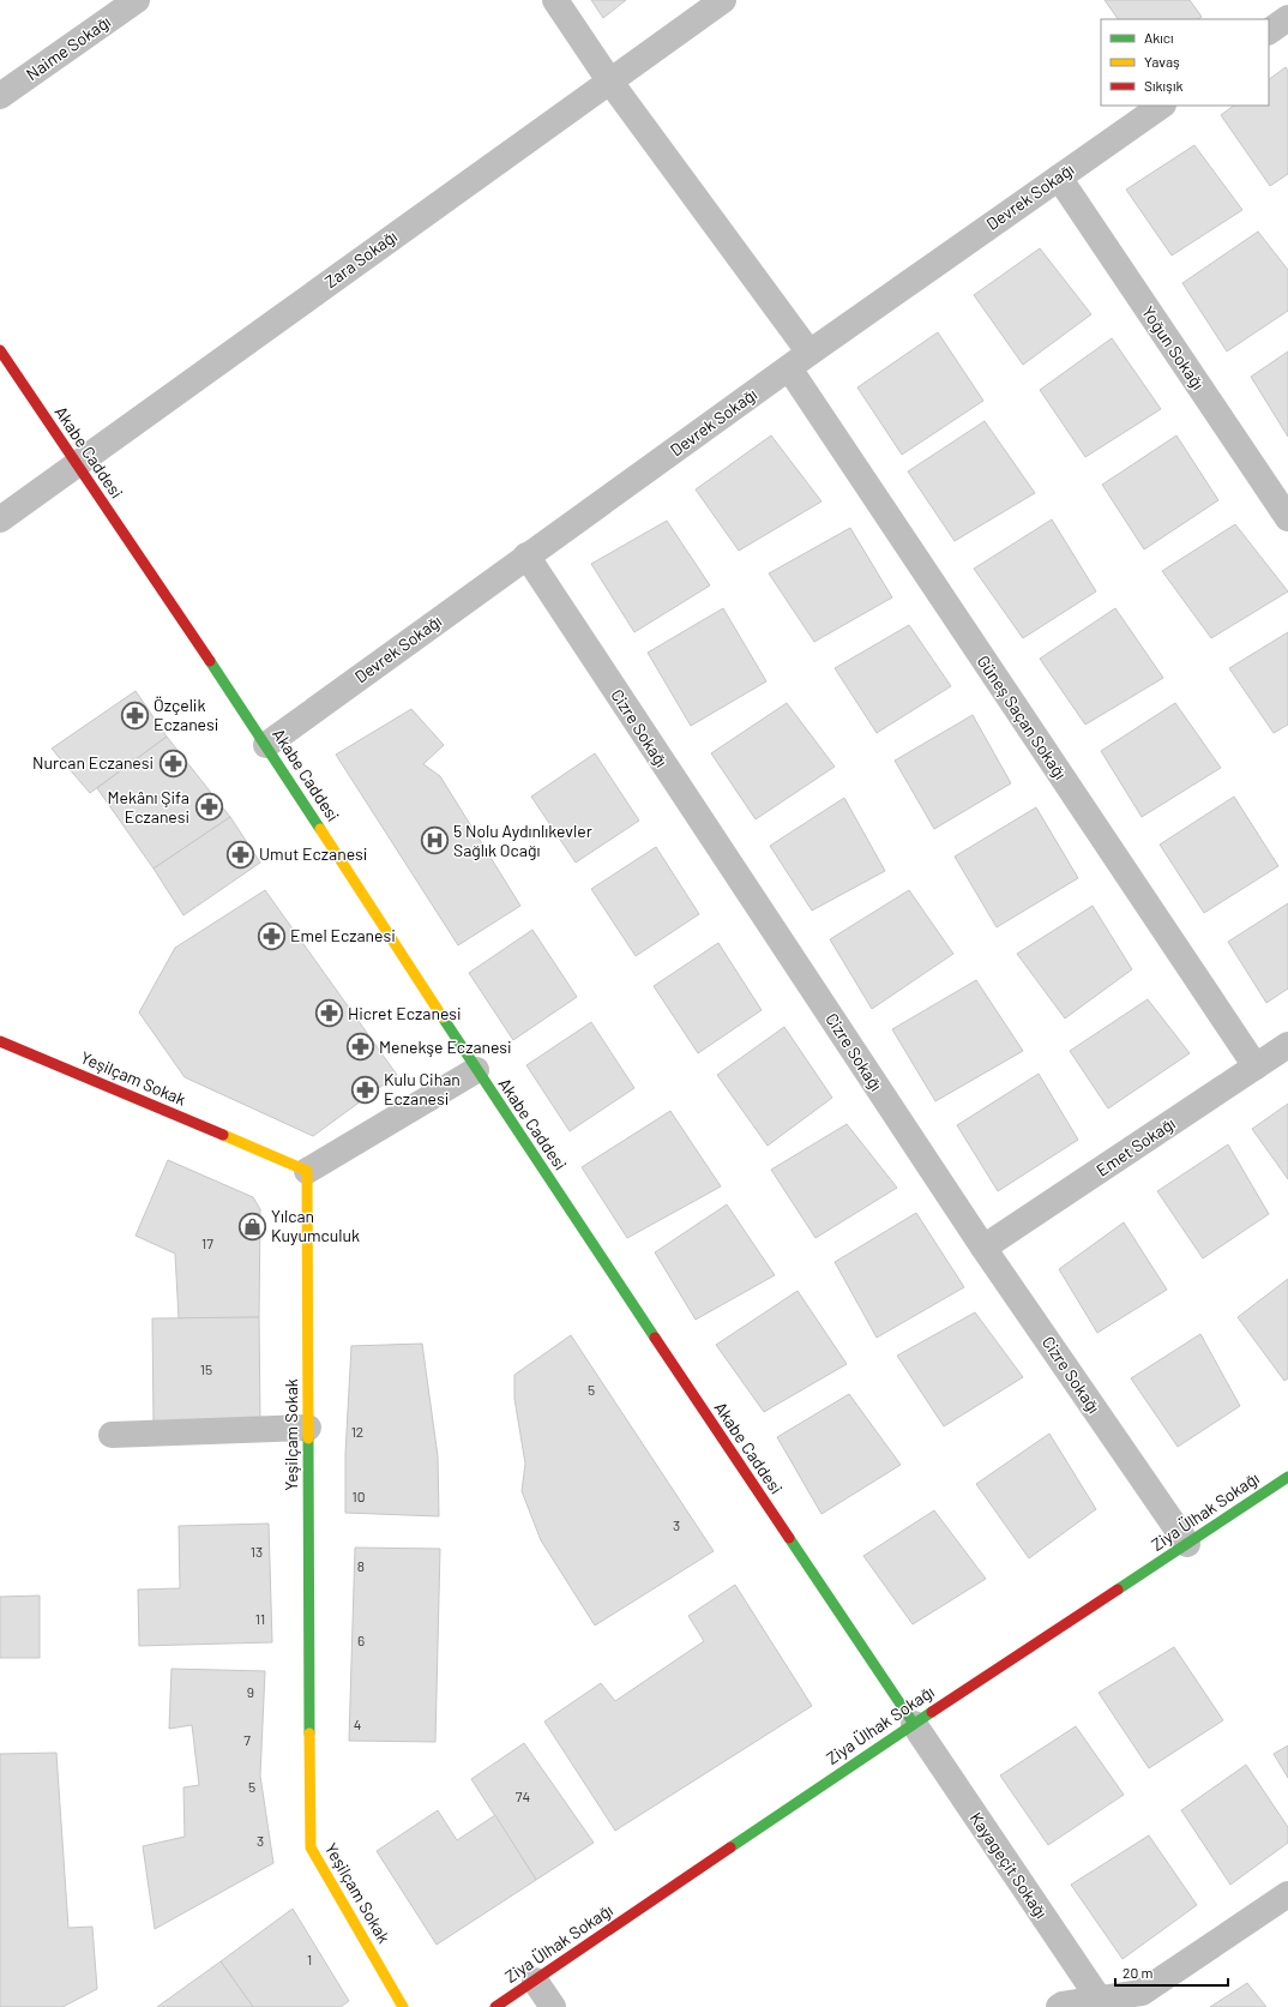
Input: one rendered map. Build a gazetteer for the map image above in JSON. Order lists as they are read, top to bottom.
{
  "streets": {
    "street": [
      "Naime Sokağı",
      "Devrek Sokağı",
      "Zara Sokağı",
      "Yoğun Sokağı",
      "Akabe Caddesi",
      "Güneş Saçan Sokağı",
      "Cizre Sokağı",
      "Yeşilçam Sokak",
      "Emet Sokağı",
      "Ziya Ülhak Sokağı",
      "Kayageçit Sokağı"
    ]
  },
  "crossings": [
    ["Devrek Sokağı", "Yoğun Sokağı"],
    ["Devrek Sokağı", "Akabe Caddesi"],
    ["Devrek Sokağı", "Güneş Saçan Sokağı"],
    ["Devrek Sokağı", "Cizre Sokağı"],
    ["Zara Sokağı", "Akabe Caddesi"],
    ["Zara Sokağı", "Güneş Saçan Sokağı"],
    ["Akabe Caddesi", "Ziya Ülhak Sokağı"],
    ["Akabe Caddesi", "Kayageçit Sokağı"],
    ["Güneş Saçan Sokağı", "Emet Sokağı"],
    ["Cizre Sokağı", "Emet Sokağı"],
    ["Cizre Sokağı", "Ziya Ülhak Sokağı"],
    ["Ziya Ülhak Sokağı", "Kayageçit Sokağı"]
  ],
  "places": {
    "pharmacy": [
      "Özçelik Eczanesi",
      "Nurcan Eczanesi",
      "Mekânı Şifa Eczanesi",
      "Umut Eczanesi",
      "Emel Eczanesi",
      "Hicret Eczanesi",
      "Menekşe Eczanesi",
      "Kulu Cihan Eczanesi"
    ],
    "hospital": ["5 Nolu Aydınlıkevler Sağlık Ocağı"],
    "shop": ["Yılcan Kuyumculuk"]
  },
  "house_numbers": [
    "17",
    "15",
    "5",
    "12",
    "10",
    "3",
    "13",
    "8",
    "11",
    "6",
    "9",
    "4",
    "7",
    "5",
    "74",
    "3",
    "1"
  ],
  "legend": ["Akıcı", "Yavaş", "Sıkışık"],
  "scale_bar": "20 m"
}
